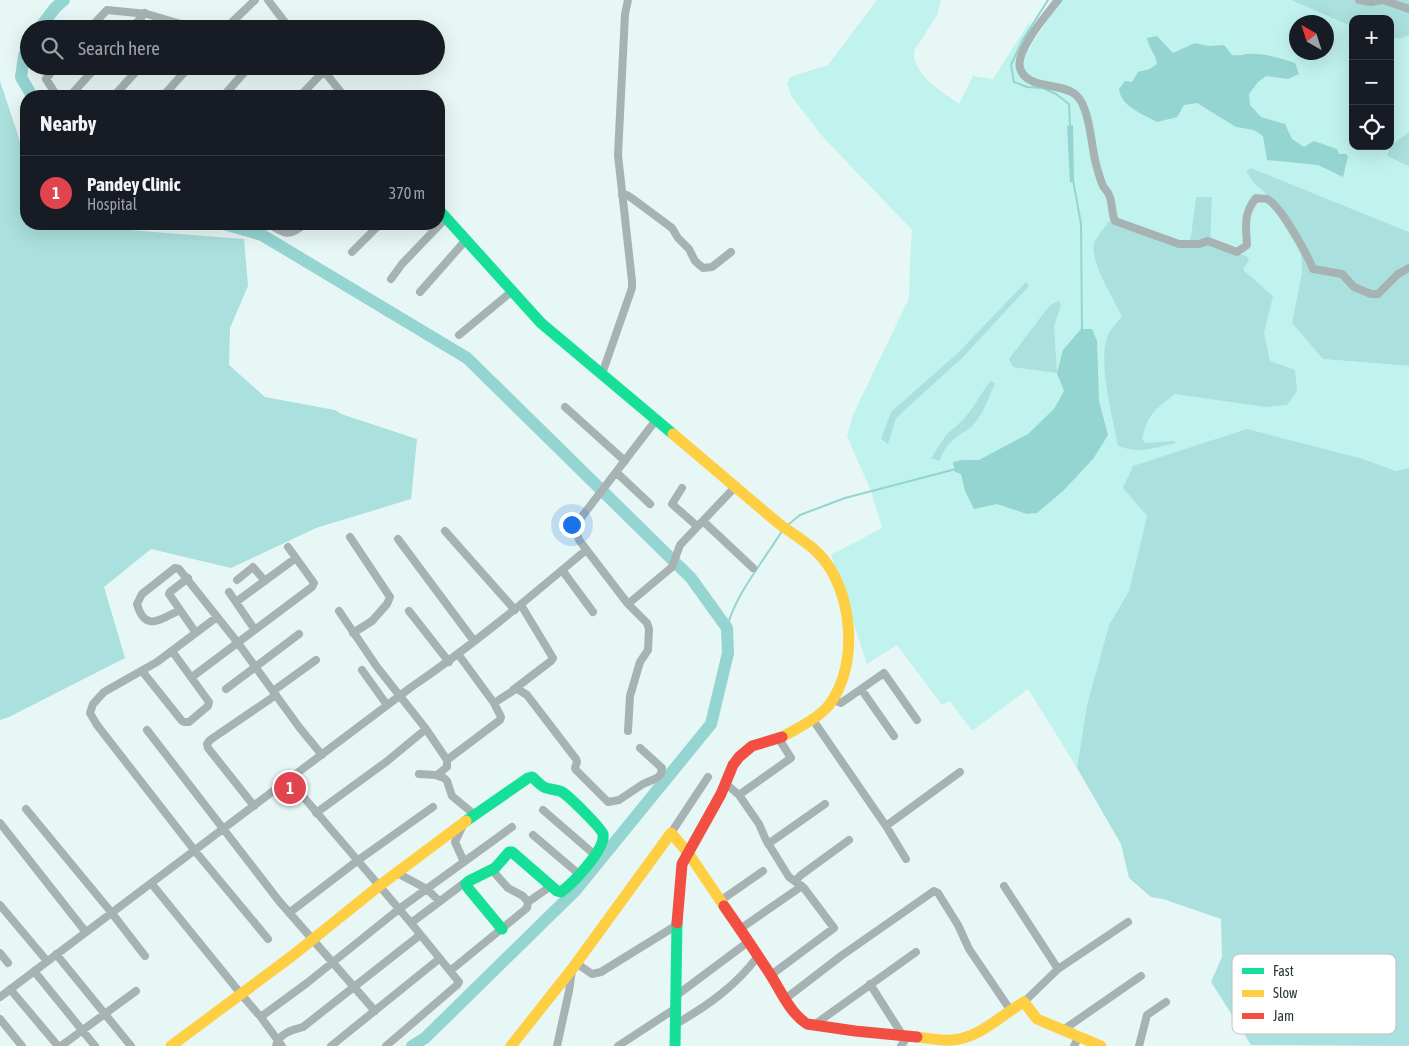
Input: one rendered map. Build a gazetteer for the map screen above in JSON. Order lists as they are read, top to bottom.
{
  "legend": ["Fast", "Slow", "Jam"],
  "north": "top left",
  "page": {
    "map_buttons": ["+", "−"],
    "search": "Search here",
    "heading": "Nearby",
    "list": [
      {
        "mark": "1",
        "name": "Pandey Clinic",
        "note": "Hospital",
        "value": "370 m"
      }
    ],
    "pins": "1"
  }
}
